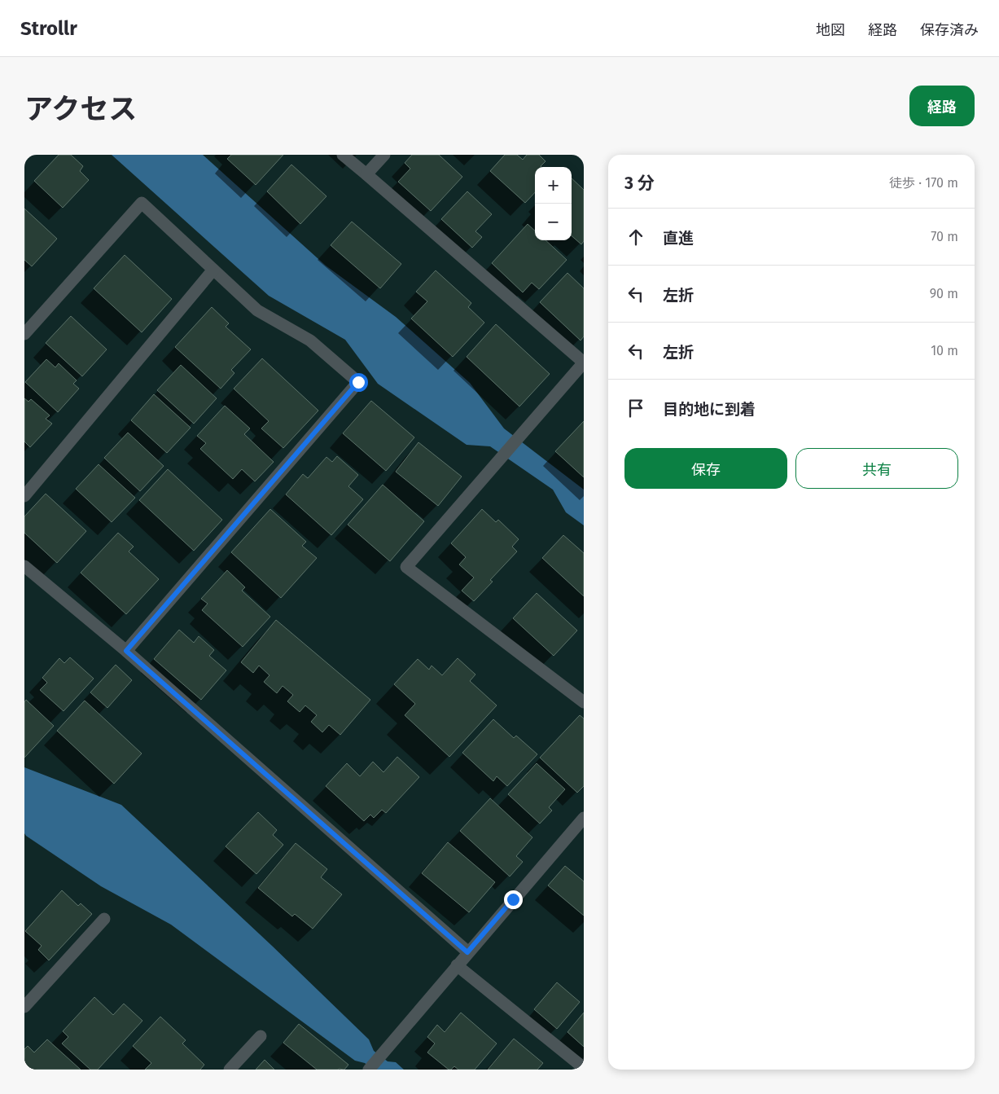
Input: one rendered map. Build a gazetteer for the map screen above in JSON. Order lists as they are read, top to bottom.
{
  "page": {
    "header": "Strollr",
    "nav": ["地図", "経路", "保存済み"],
    "title": "アクセス",
    "buttons": [
      "経路",
      ["保存", "共有"]
    ],
    "heading": ["3 分", "徒歩 · 170 m"],
    "map_buttons": ["+", "−"],
    "list": [
      ["直進", "70 m"],
      ["左折", "90 m"],
      ["左折", "10 m"],
      "目的地に到着"
    ]
  }
}
